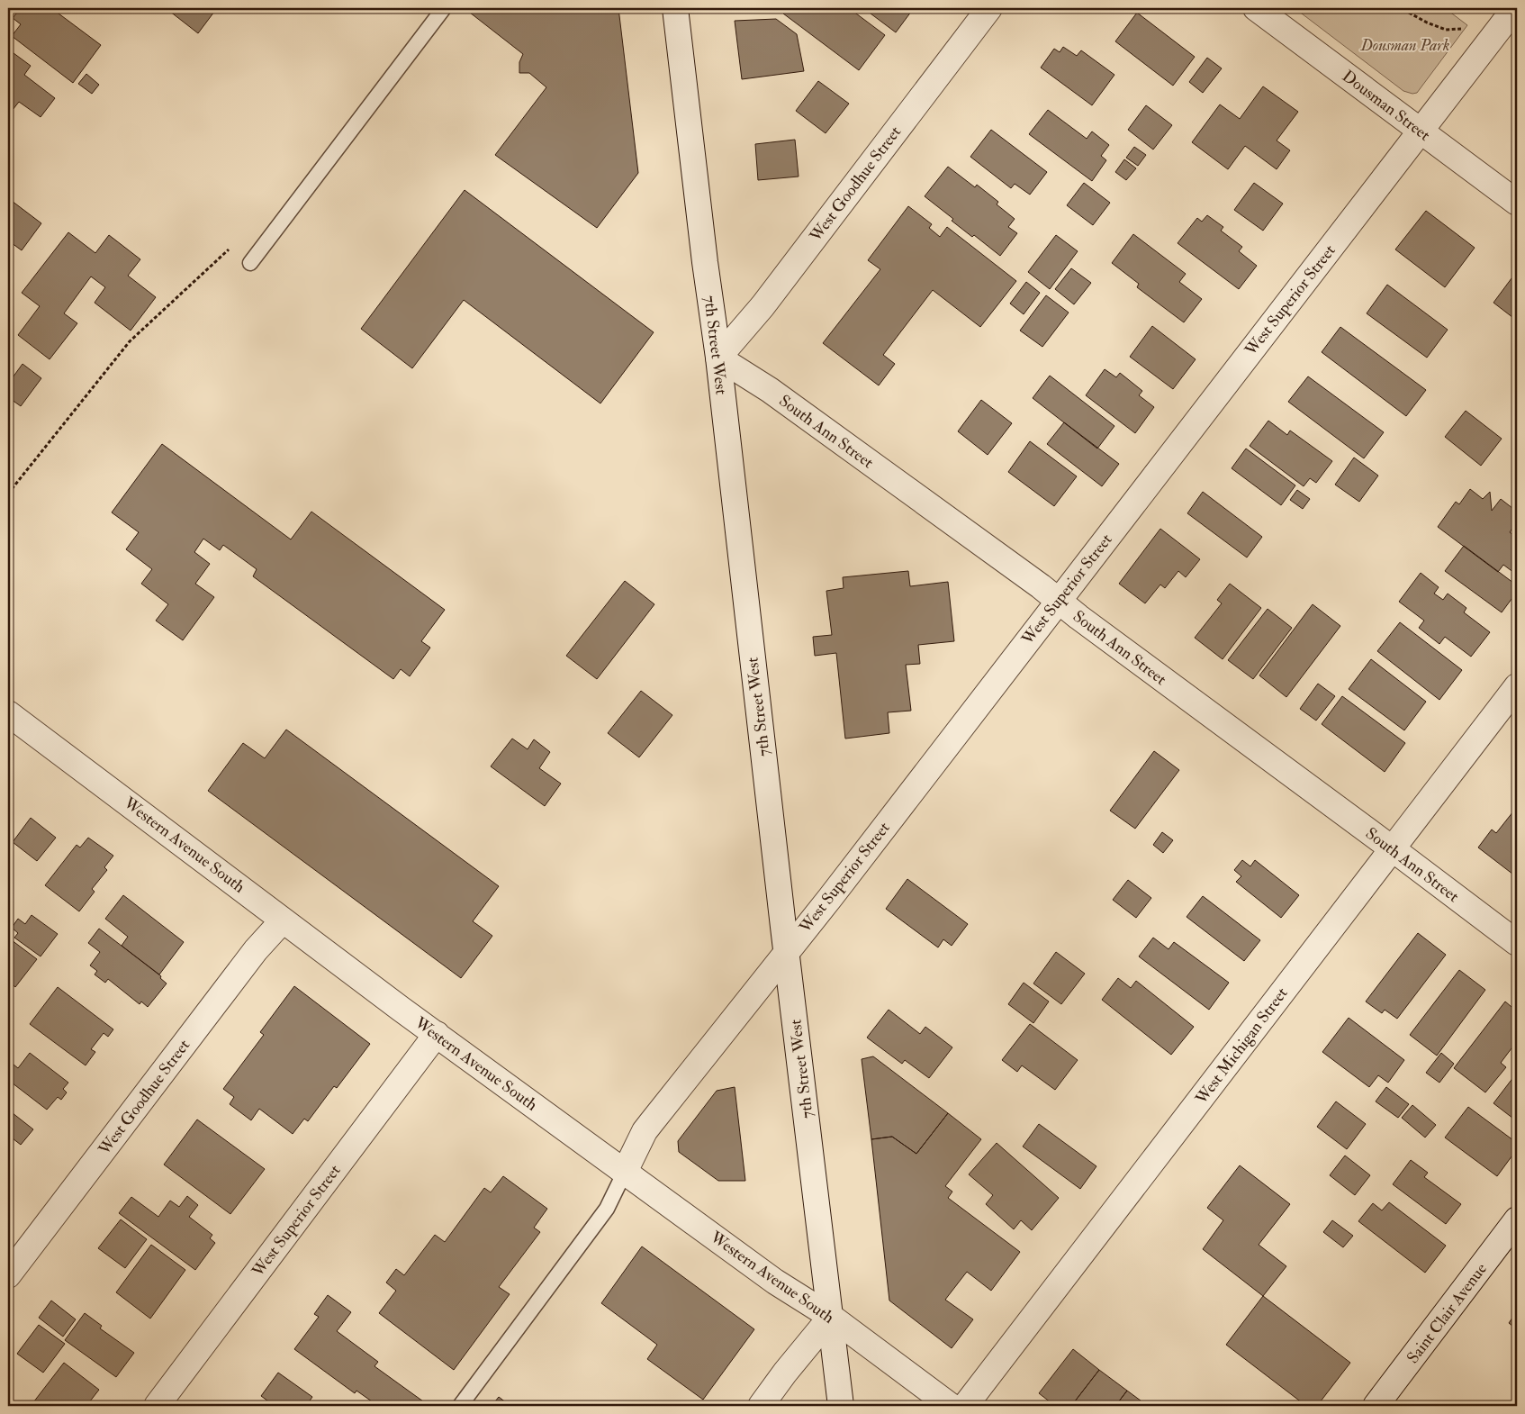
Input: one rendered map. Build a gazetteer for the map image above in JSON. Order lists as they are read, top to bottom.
{
  "streets": {
    "street": [
      "Dousman Street",
      "West Goodhue Street",
      "West Superior Street",
      "7th Street West",
      "South Ann Street",
      "Western Avenue South",
      "West Michigan Street",
      "Saint Clair Avenue"
    ]
  },
  "crossings": [
    ["Dousman Street", "West Superior Street"],
    ["West Goodhue Street", "7th Street West"],
    ["West Goodhue Street", "South Ann Street"],
    ["West Goodhue Street", "Western Avenue South"],
    ["West Superior Street", "7th Street West"],
    ["West Superior Street", "South Ann Street"],
    ["West Superior Street", "Western Avenue South"],
    ["7th Street West", "South Ann Street"],
    ["7th Street West", "Western Avenue South"],
    ["South Ann Street", "West Michigan Street"]
  ],
  "parks": ["Dousman Park"]
}
